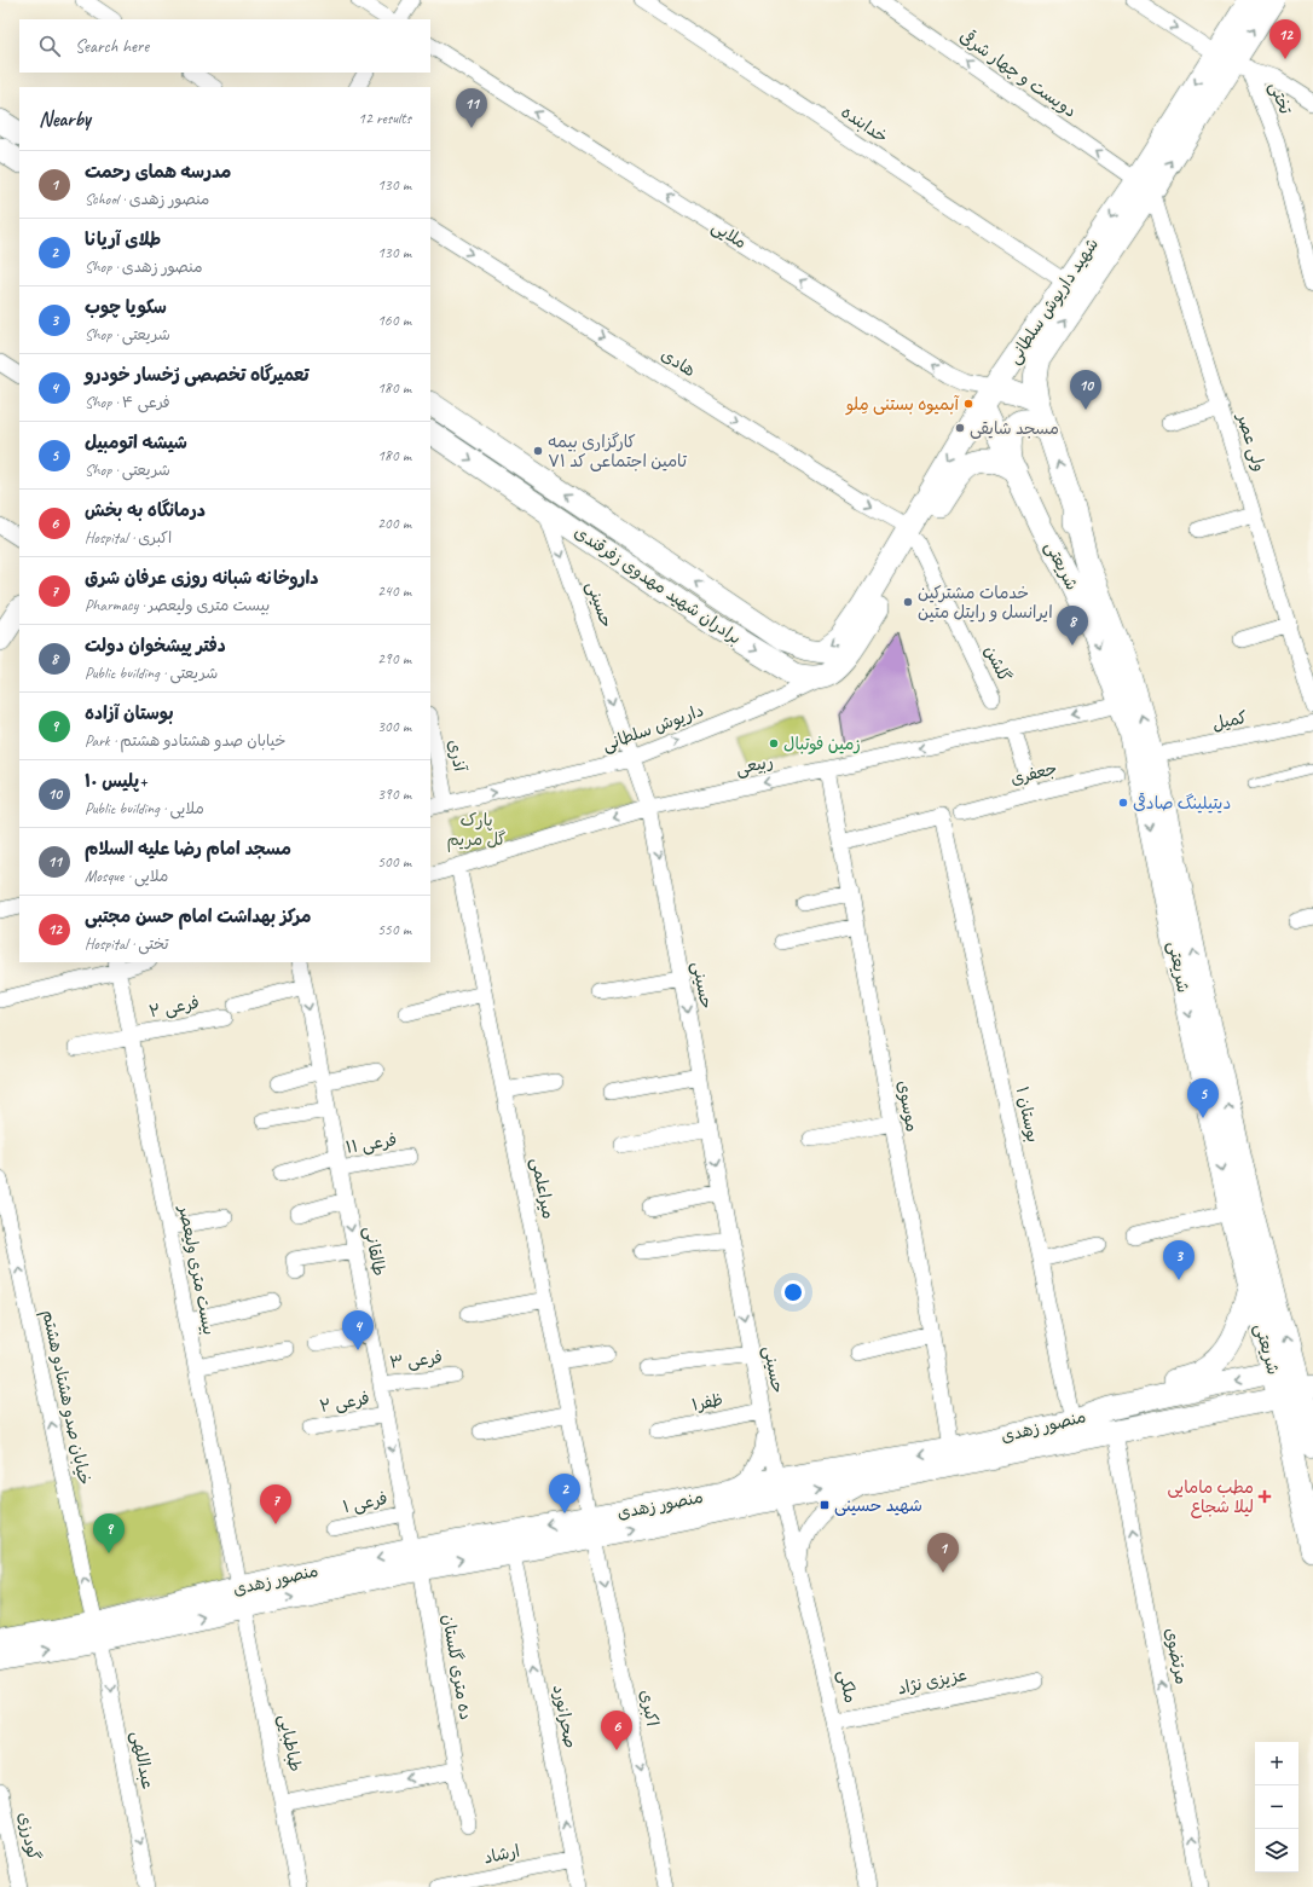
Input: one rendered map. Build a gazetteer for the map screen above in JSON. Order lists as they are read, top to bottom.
{
  "streets": {
    "main road": [
      "ملایی",
      "شهید داریوش سلطانی",
      "شریعتی",
      "برادران شهید مهدوی زفرقندی",
      "منصور زهدی"
    ],
    "street": [
      "دویست و چهار شرقی",
      "تختی",
      "خدابنده",
      "هادی",
      "ولی عصر",
      "حسینی",
      "گلشن",
      "کمیل",
      "داریوش سلطانی",
      "آذری",
      "ربیعی",
      "جعفری",
      "فرعی ۲",
      "موسوی",
      "بوستان ۱",
      "فرعی ۱۱",
      "میراعلمی",
      "طالقانی",
      "بیست متری ولیعصر",
      "فرعی ۳",
      "خیابان صدو هشتادو هشتم",
      "ظفر۱",
      "فرعی ۱",
      "مرتضوی",
      "ده متری گلستان",
      "عزیزی نژاد",
      "ملکی",
      "اکبری",
      "صحرانورد",
      "طباطبایی",
      "عبداللهی",
      "گودرزی",
      "ارشاد"
    ]
  },
  "crossings": [
    ["دویست و چهار شرقی", "شهید داریوش سلطانی"],
    ["دویست و چهار شرقی", "ولی عصر"],
    ["تختی", "شهید داریوش سلطانی"],
    ["خدابنده", "شهید داریوش سلطانی"],
    ["ملایی", "شهید داریوش سلطانی"],
    ["ملایی", "شریعتی"],
    ["شهید داریوش سلطانی", "هادی"],
    ["شهید داریوش سلطانی", "ولی عصر"],
    ["شهید داریوش سلطانی", "شریعتی"],
    ["شهید داریوش سلطانی", "برادران شهید مهدوی زفرقندی"],
    ["شهید داریوش سلطانی", "گلشن"],
    ["هادی", "گلشن"],
    ["شریعتی", "کمیل"],
    ["شریعتی", "ربیعی"],
    ["شریعتی", "منصور زهدی"],
    ["برادران شهید مهدوی زفرقندی", "حسینی"],
    ["برادران شهید مهدوی زفرقندی", "داریوش سلطانی"],
    ["حسینی", "داریوش سلطانی"],
    ["حسینی", "ربیعی"],
    ["حسینی", "ظفر۱"],
    ["حسینی", "منصور زهدی"],
    ["حسینی", "ملکی"],
    ["داریوش سلطانی", "آذری"],
    ["ربیعی", "موسوی"],
    ["ربیعی", "میراعلمی"],
    ["فرعی ۲", "طالقانی"],
    ["فرعی ۲", "بیست متری ولیعصر"],
    ["موسوی", "بوستان ۱"],
    ["موسوی", "منصور زهدی"],
    ["بوستان ۱", "منصور زهدی"],
    ["فرعی ۱۱", "طالقانی"],
    ["میراعلمی", "منصور زهدی"],
    ["میراعلمی", "اکبری"],
    ["طالقانی", "فرعی ۳"],
    ["طالقانی", "منصور زهدی"],
    ["طالقانی", "فرعی ۱"],
    ["طالقانی", "ده متری گلستان"],
    ["بیست متری ولیعصر", "منصور زهدی"],
    ["بیست متری ولیعصر", "طباطبایی"],
    ["خیابان صدو هشتادو هشتم", "منصور زهدی"],
    ["خیابان صدو هشتادو هشتم", "عبداللهی"],
    ["منصور زهدی", "مرتضوی"],
    ["منصور زهدی", "ده متری گلستان"],
    ["منصور زهدی", "ملکی"],
    ["منصور زهدی", "اکبری"],
    ["منصور زهدی", "صحرانورد"],
    ["منصور زهدی", "طباطبایی"],
    ["منصور زهدی", "عبداللهی"],
    ["عزیزی نژاد", "ملکی"],
    ["صحرانورد", "ارشاد"]
  ],
  "one_way": [
    "دویست و چهار شرقی",
    "ملایی",
    "هادی",
    "حسینی",
    "داریوش سلطانی",
    "ربیعی",
    "طالقانی",
    "خیابان صدو هشتادو هشتم",
    "مرتضوی",
    "اکبری",
    "صحرانورد",
    "عبداللهی"
  ],
  "parks": ["پارک گل مریم"],
  "places": {
    "other": [
      "آبمیوه بستنی مِلو",
      "مسجد شایقی",
      "کارگزاری بیمه تامین اجتماعی کد ۷۱",
      "خدمات مشترکین ایرانسل و رایتل متین",
      "زمین فوتبال",
      "دیتیلینگ صادقی"
    ],
    "health": ["مطب مامایی لیلا شجاع"],
    "transit": ["شهید حسینی"]
  },
  "page": {
    "pins": [
      "12",
      "11",
      "10",
      "8",
      "5",
      "3",
      "4",
      "2",
      "7",
      "9",
      "1",
      "6"
    ],
    "search": "Search here",
    "heading": ["Nearby", "12 results"],
    "list": [
      {
        "mark": "1",
        "name": "مدرسه همای رحمت",
        "note": "School · منصور زهدی",
        "value": "130 m"
      },
      {
        "mark": "2",
        "name": "طلای آریانا",
        "note": "Shop · منصور زهدی",
        "value": "130 m"
      },
      {
        "mark": "3",
        "name": "سکویا چوب",
        "note": "Shop · شریعتی",
        "value": "160 m"
      },
      {
        "mark": "4",
        "name": "تعمیرگاه تخصصی رُخسار خودرو",
        "note": "Shop · فرعی ۴",
        "value": "180 m"
      },
      {
        "mark": "5",
        "name": "شیشه اتومبیل",
        "note": "Shop · شریعتی",
        "value": "180 m"
      },
      {
        "mark": "6",
        "name": "درمانگاه به بخش",
        "note": "Hospital · اکبری",
        "value": "200 m"
      },
      {
        "mark": "7",
        "name": "داروخانه شبانه روزی عرفان شرق",
        "note": "Pharmacy · بیست متری ولیعصر",
        "value": "240 m"
      },
      {
        "mark": "8",
        "name": "دفتر پیشخوان دولت",
        "note": "Public building · شریعتی",
        "value": "290 m"
      },
      {
        "mark": "9",
        "name": "بوستان آزاده",
        "note": "Park · خیابان صدو هشتادو هشتم",
        "value": "300 m"
      },
      {
        "mark": "10",
        "name": "پلیس ۱۰+",
        "note": "Public building · ملایی",
        "value": "390 m"
      },
      {
        "mark": "11",
        "name": "مسجد امام رضا علیه السلام",
        "note": "Mosque · ملایی",
        "value": "500 m"
      },
      {
        "mark": "12",
        "name": "مرکز بهداشت امام حسن مجتبی",
        "note": "Hospital · تختی",
        "value": "550 m"
      }
    ],
    "map_buttons": ["+", "−"]
  }
}
